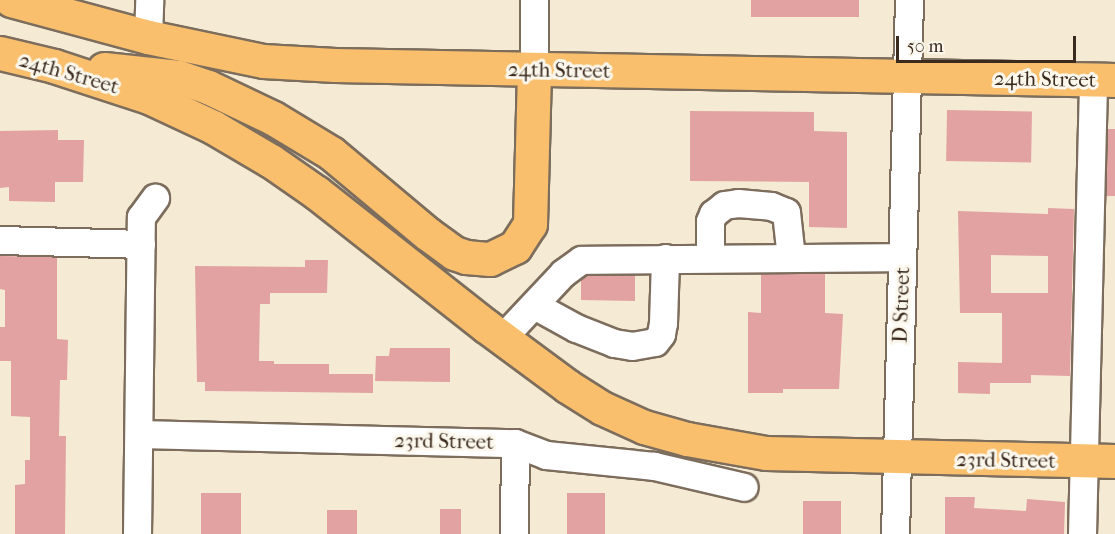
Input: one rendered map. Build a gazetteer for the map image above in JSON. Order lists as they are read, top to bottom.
{
  "streets": {
    "main road": ["24th Street", "23rd Street"],
    "street": ["D Street"]
  },
  "crossings": [
    ["24th Street", "D Street"],
    ["24th Street", "23rd Street"],
    ["D Street", "23rd Street"]
  ],
  "scale_bar": "50 m"
}
